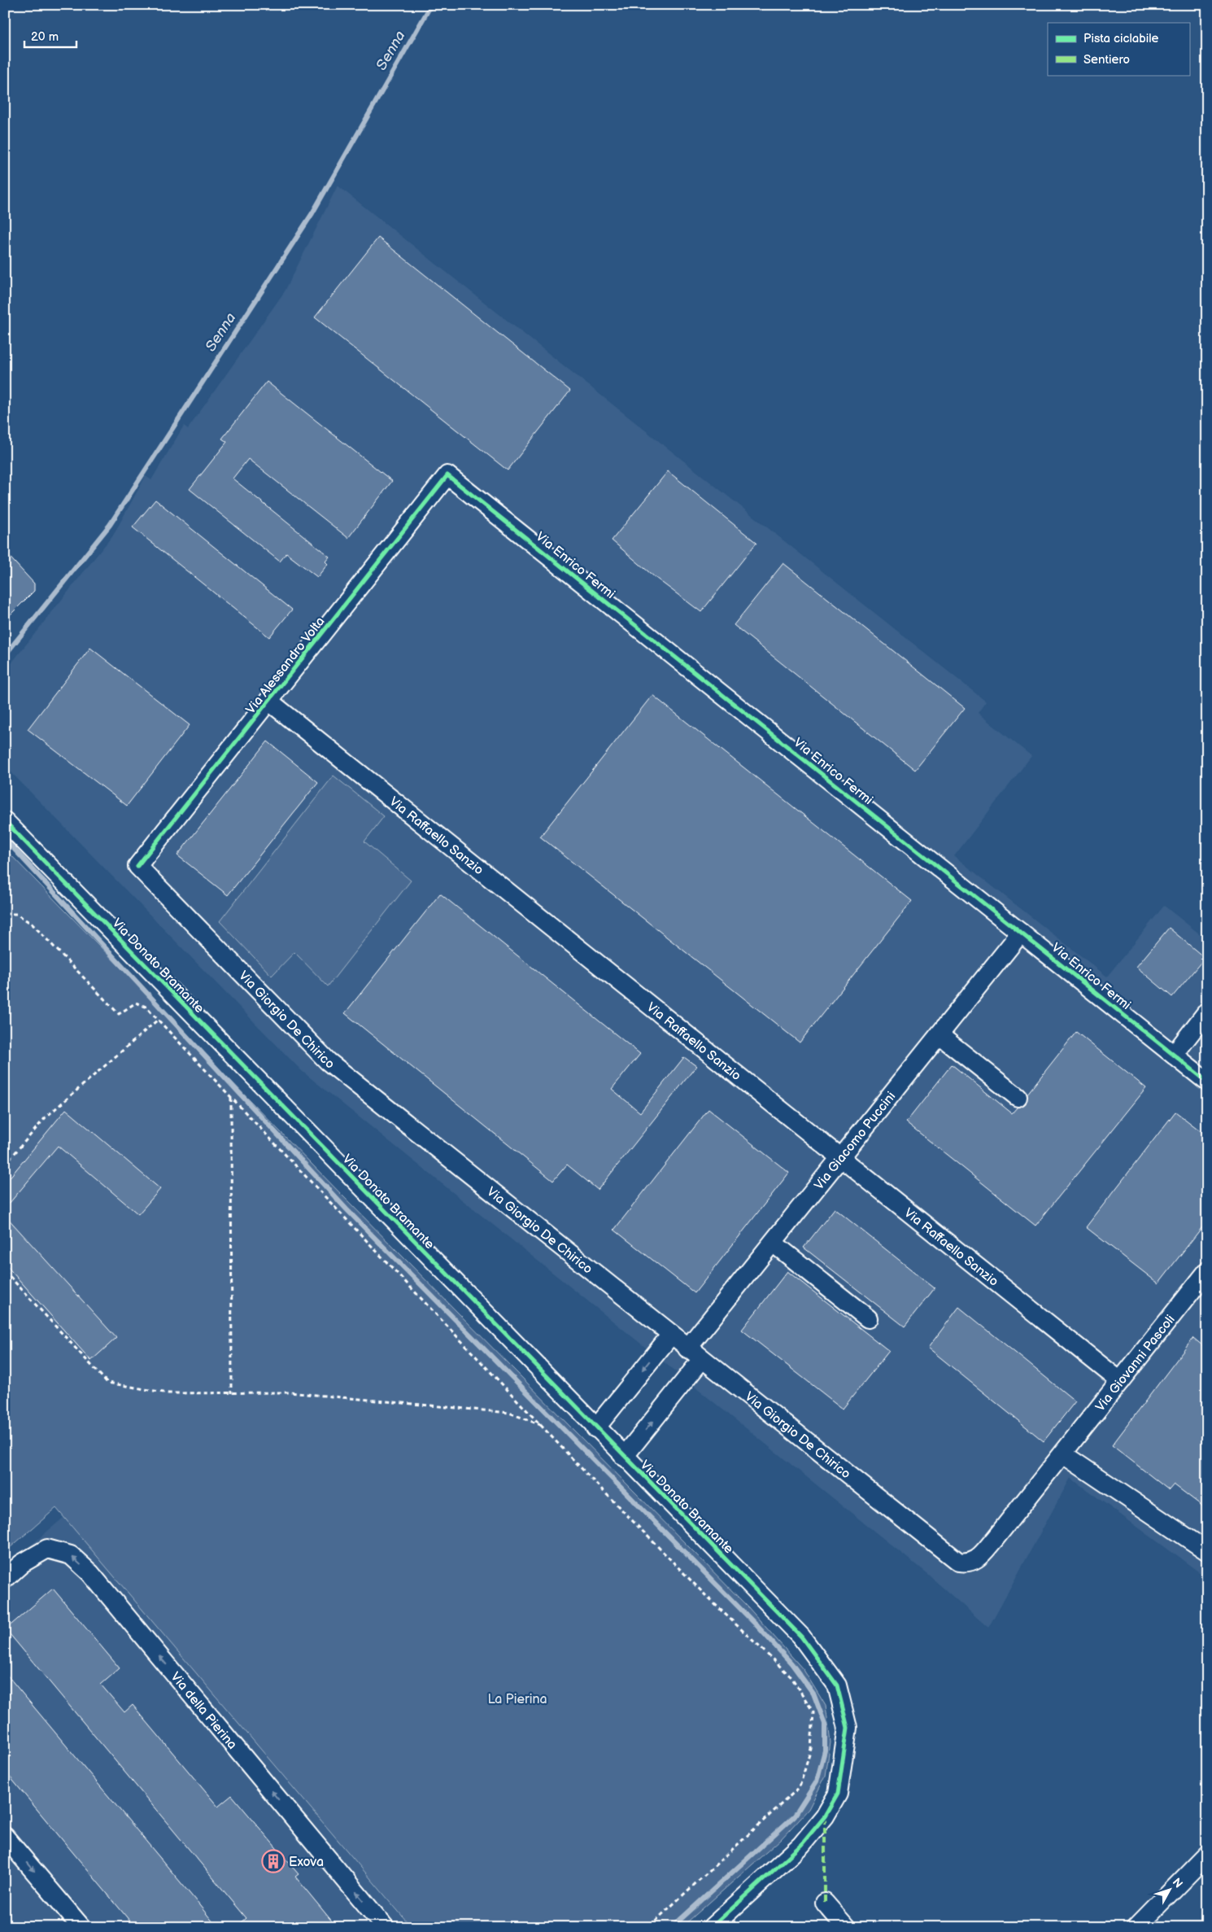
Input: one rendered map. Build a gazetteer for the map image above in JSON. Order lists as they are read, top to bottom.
{
  "streets": {
    "street": [
      "Via Enrico Fermi",
      "Via Alessandro Volta",
      "Via Raffaello Sanzio",
      "Via Donato Bramante",
      "Via Giorgio De Chirico",
      "Via Giacomo Puccini",
      "Via Giovanni Pascoli",
      "Via della Pierina"
    ]
  },
  "crossings": [
    ["Via Enrico Fermi", "Via Alessandro Volta"],
    ["Via Enrico Fermi", "Via Giacomo Puccini"],
    ["Via Alessandro Volta", "Via Raffaello Sanzio"],
    ["Via Alessandro Volta", "Via Giorgio De Chirico"],
    ["Via Raffaello Sanzio", "Via Giacomo Puccini"],
    ["Via Raffaello Sanzio", "Via Giovanni Pascoli"],
    ["Via Donato Bramante", "Via Giacomo Puccini"],
    ["Via Giorgio De Chirico", "Via Giacomo Puccini"],
    ["Via Giorgio De Chirico", "Via Giovanni Pascoli"]
  ],
  "one_way": ["Via della Pierina"],
  "water": ["Senna"],
  "parks": ["La Pierina"],
  "places": {
    "building": ["Exova"]
  },
  "legend": ["Pista ciclabile", "Sentiero"],
  "scale_bar": "20 m",
  "north": "top right"
}
